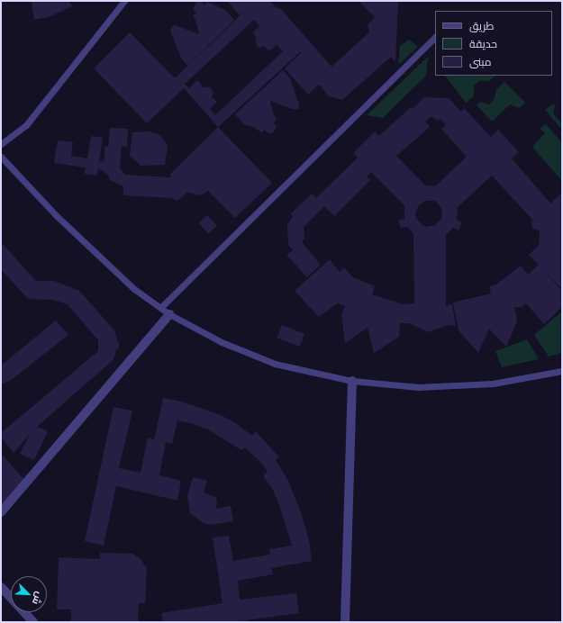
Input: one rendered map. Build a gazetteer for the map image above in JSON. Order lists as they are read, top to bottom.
{
  "legend": ["طريق", "حديقة", "مبنى"],
  "north": "bottom right"
}
